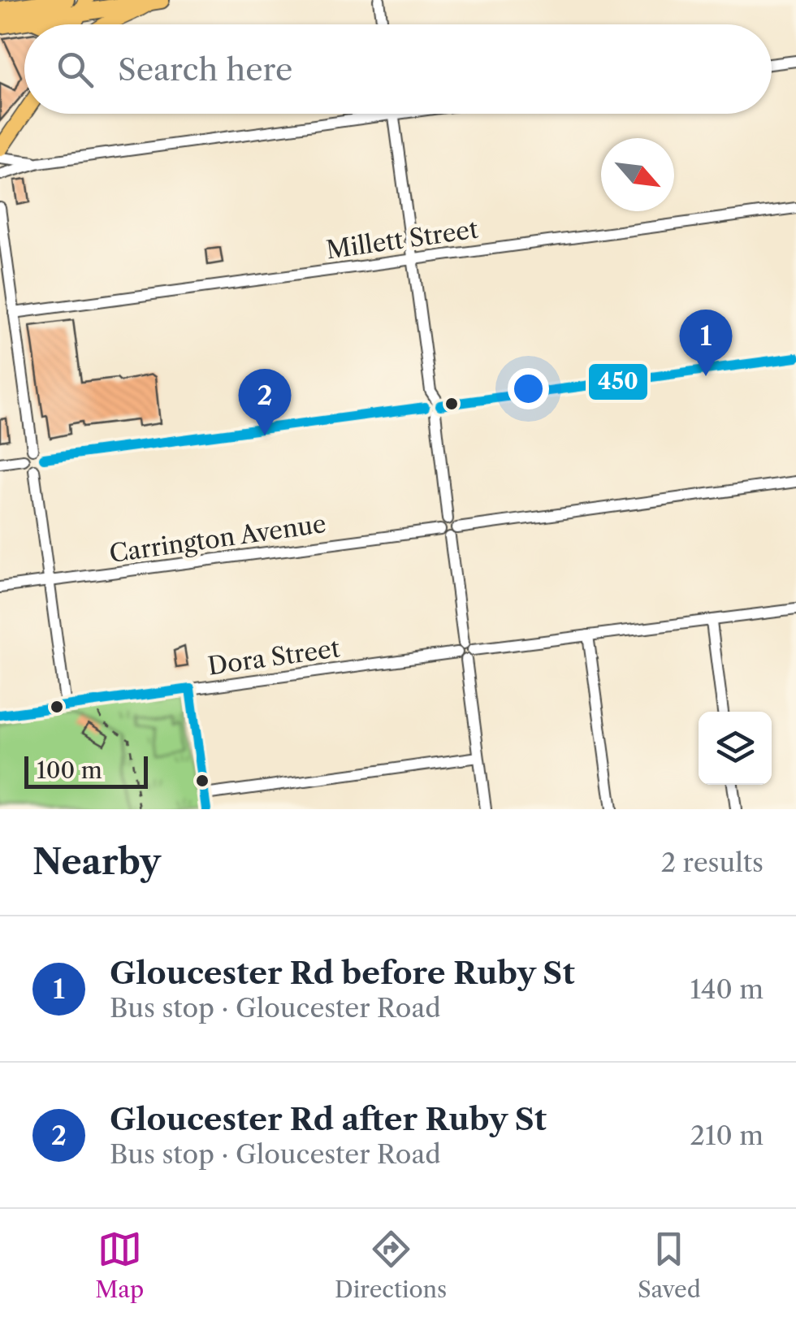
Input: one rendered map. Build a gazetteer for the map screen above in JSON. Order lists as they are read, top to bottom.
{
  "streets": {
    "street": ["Millett Street", "Carrington Avenue", "Dora Street"]
  },
  "lines": ["transit line 450"],
  "scale_bar": "100 m",
  "north": "bottom right",
  "page": {
    "search": "Search here",
    "pins": ["1", "2"],
    "scale": "100 m",
    "heading": ["Nearby", "2 results"],
    "list": [
      {
        "mark": "1",
        "name": "Gloucester Rd before Ruby St",
        "note": "Bus stop · Gloucester Road",
        "value": "140 m"
      },
      {
        "mark": "2",
        "name": "Gloucester Rd after Ruby St",
        "note": "Bus stop · Gloucester Road",
        "value": "210 m"
      }
    ],
    "nav": ["Map", "Directions", "Saved"]
  }
}
